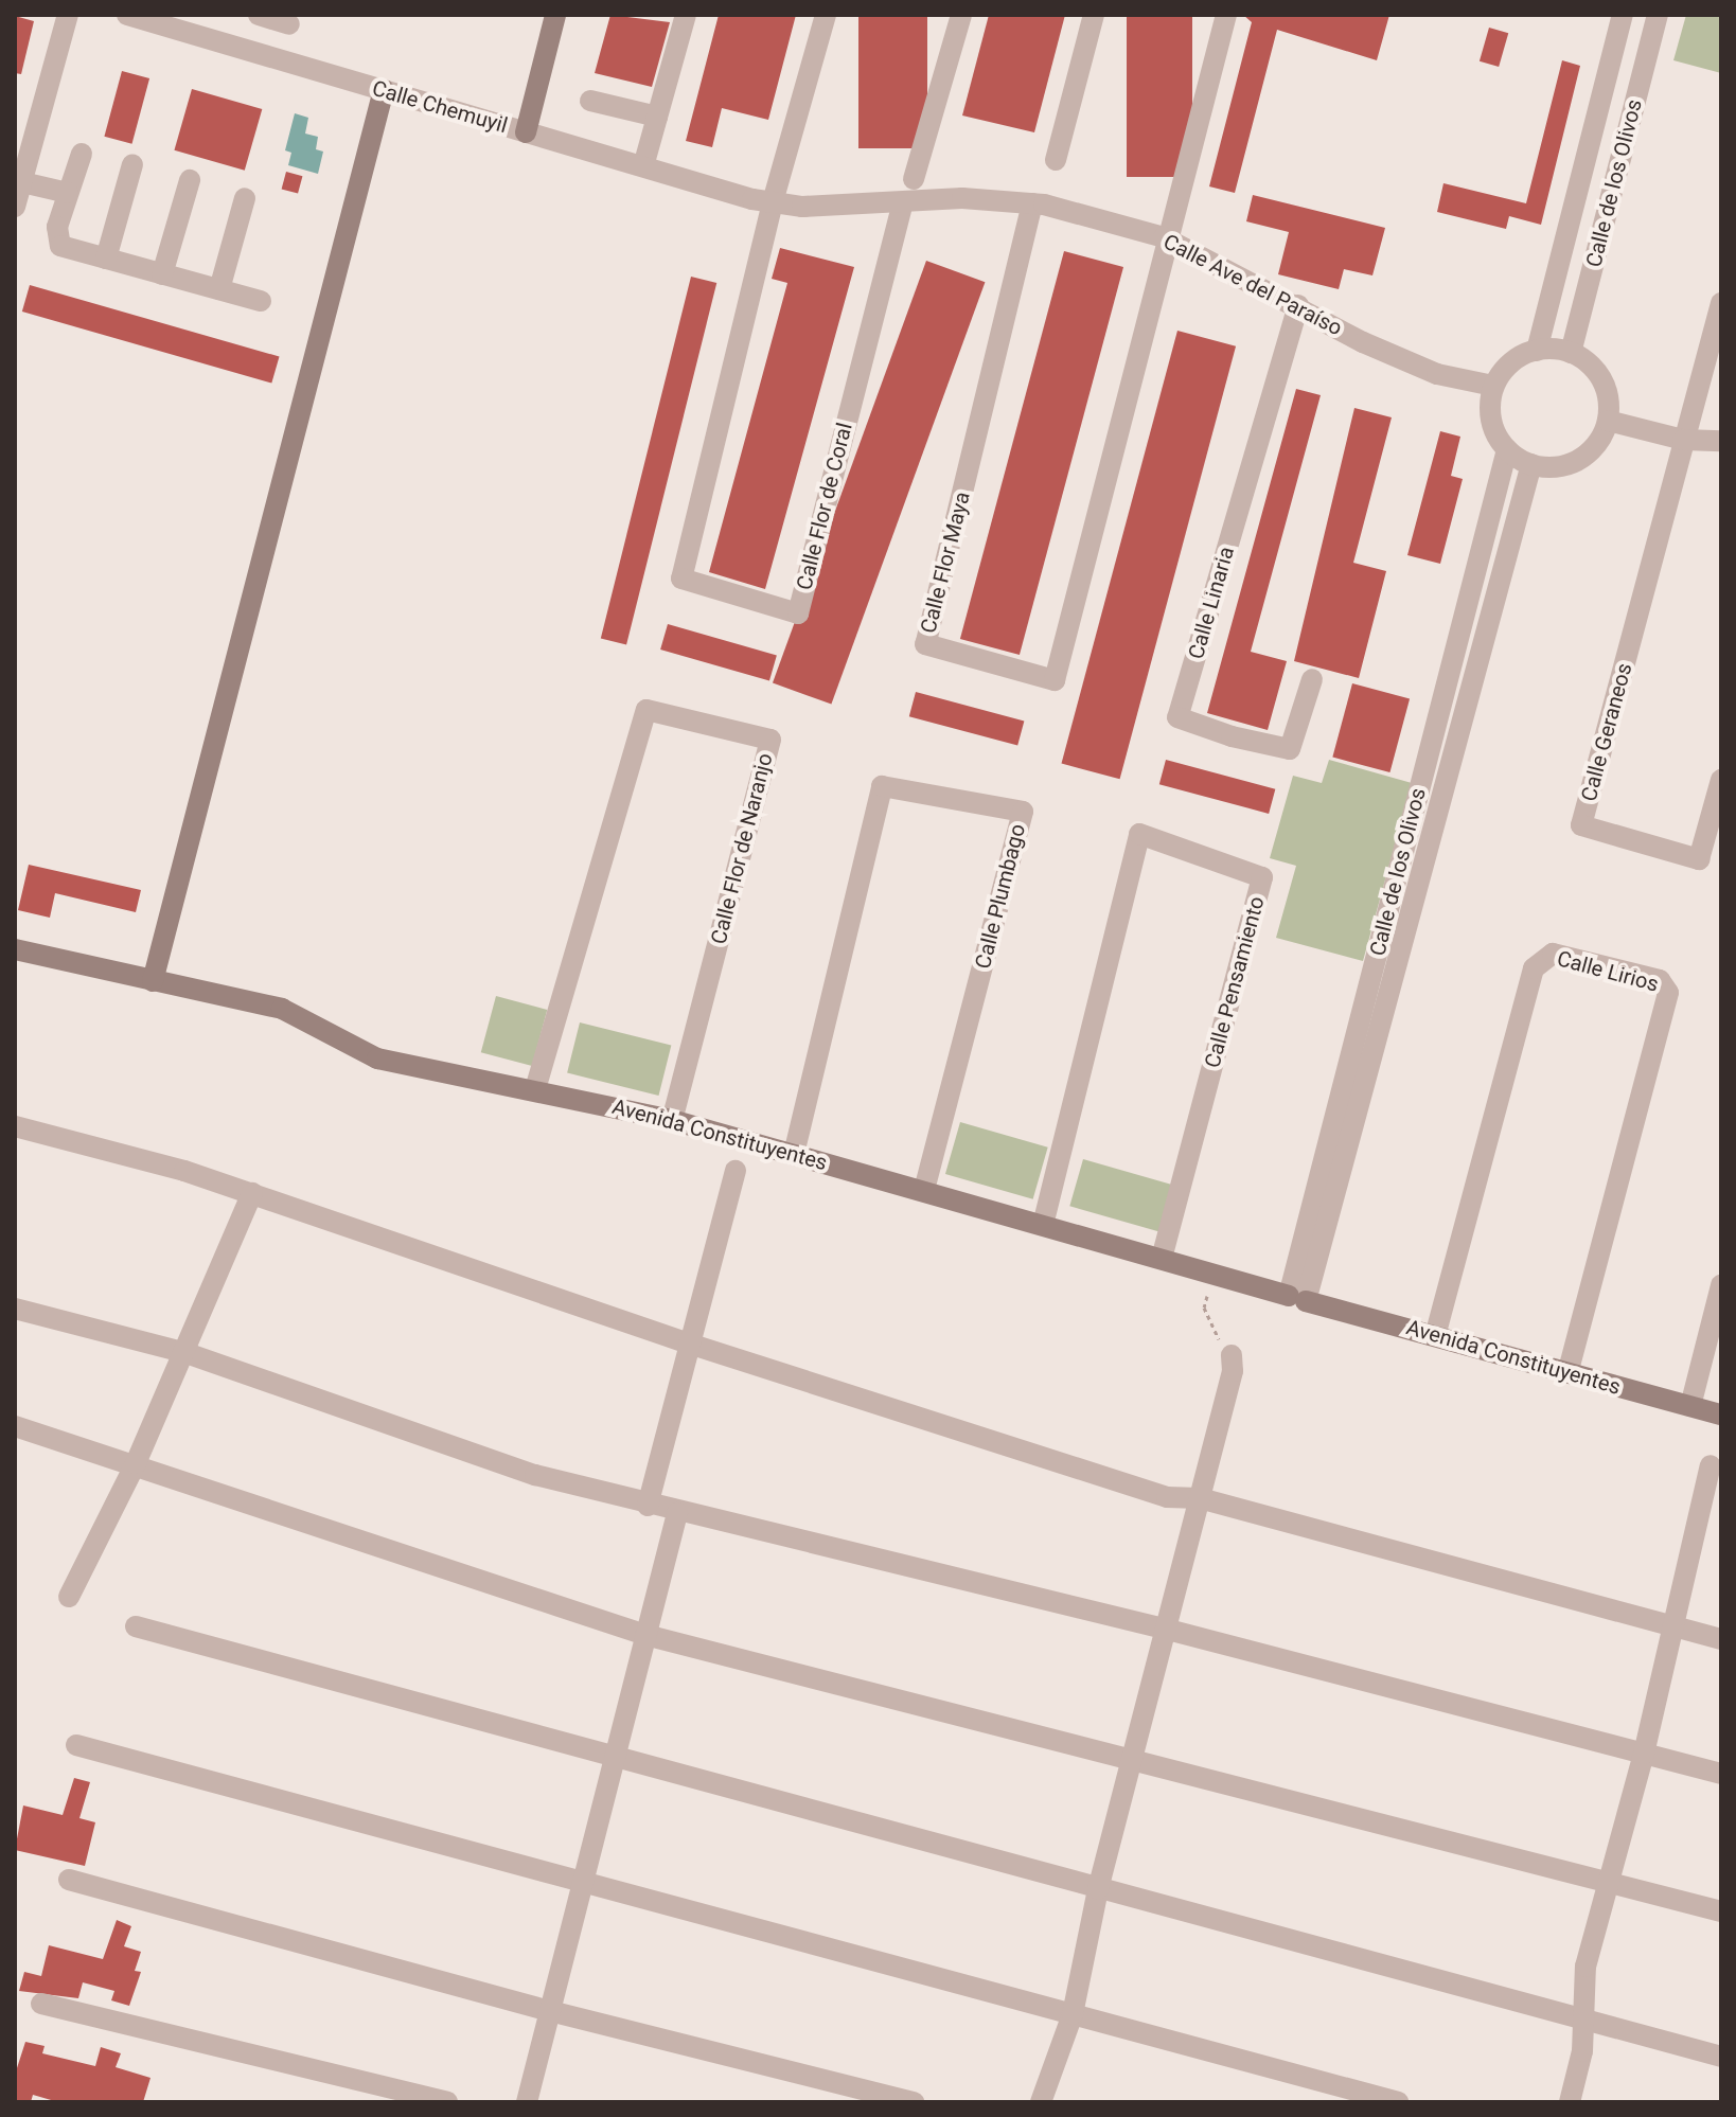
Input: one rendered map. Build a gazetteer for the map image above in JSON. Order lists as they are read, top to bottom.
{
  "streets": {
    "main road": ["Avenida Constituyentes"],
    "street": [
      "Calle Chemuyil",
      "Calle de los Olivos",
      "Calle Ave del Paraíso",
      "Calle Flor de Coral",
      "Calle Flor Maya",
      "Calle Linaria",
      "Calle Geraneos",
      "Calle Flor de Naranjo",
      "Calle Plumbago",
      "Calle Lirios",
      "Calle Pensamiento"
    ]
  },
  "crossings": [
    ["Calle Chemuyil", "Calle Ave del Paraíso"],
    ["Calle Chemuyil", "Calle Flor de Coral"],
    ["Calle de los Olivos", "Calle Ave del Paraíso"],
    ["Calle de los Olivos", "Avenida Constituyentes"],
    ["Calle Ave del Paraíso", "Calle Flor de Coral"],
    ["Calle Ave del Paraíso", "Calle Flor Maya"],
    ["Calle Ave del Paraíso", "Calle Linaria"],
    ["Calle Flor de Naranjo", "Avenida Constituyentes"],
    ["Calle Plumbago", "Avenida Constituyentes"],
    ["Calle Lirios", "Avenida Constituyentes"],
    ["Calle Pensamiento", "Avenida Constituyentes"]
  ]
}
